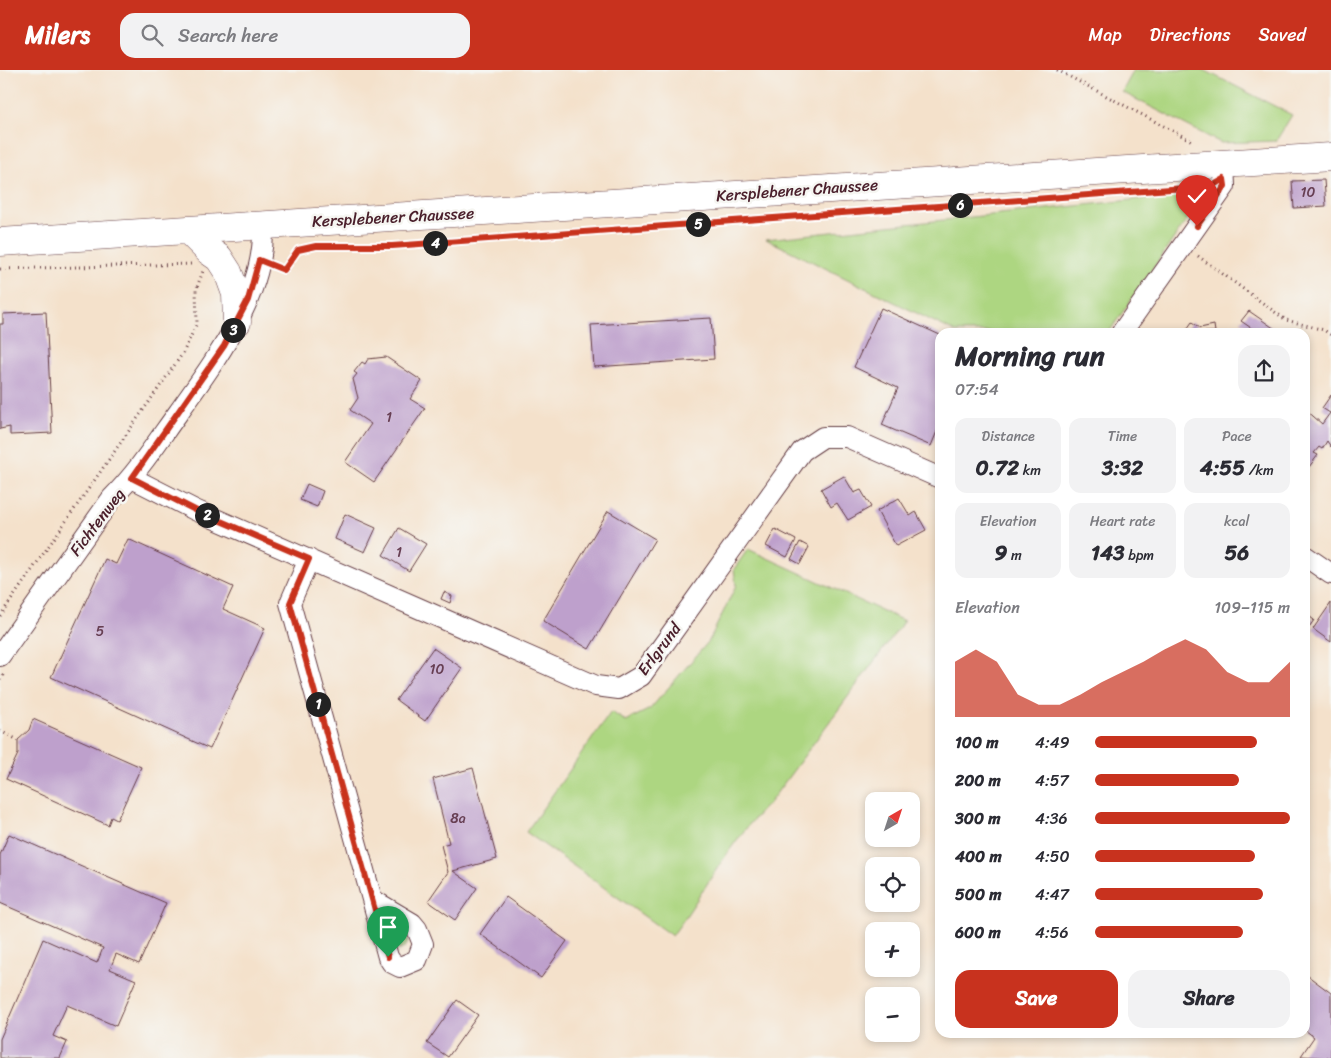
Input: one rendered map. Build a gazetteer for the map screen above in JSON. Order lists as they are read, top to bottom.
{
  "streets": {
    "main road": ["Kersplebener Chaussee"],
    "street": ["Fichtenweg", "Erlgrund"]
  },
  "crossings": [
    ["Kersplebener Chaussee", "Fichtenweg"],
    ["Fichtenweg", "Erlgrund"]
  ],
  "house_numbers": [
    "10",
    "1",
    "1",
    "5",
    "10",
    "8a"
  ],
  "north": "top right",
  "page": {
    "header": "Milers",
    "search": "Search here",
    "nav": ["Map", "Directions", "Saved"],
    "pins": [
      "6",
      "5",
      "4",
      "3",
      "2",
      "1"
    ],
    "heading": ["Morning run", "07:54"],
    "stats": [
      ["Distance", "0.72 km"],
      ["Time", "3:32"],
      ["Pace", "4:55 /km"],
      ["Elevation", "9 m"],
      ["Heart rate", "143 bpm"],
      ["kcal", "56"]
    ],
    "chart": ["Elevation", "109–115 m"],
    "list": [
      {
        "name": "100 m",
        "note": "4:49"
      },
      {
        "name": "200 m",
        "note": "4:57"
      },
      {
        "name": "300 m",
        "note": "4:36"
      },
      {
        "name": "400 m",
        "note": "4:50"
      },
      {
        "name": "500 m",
        "note": "4:47"
      },
      {
        "name": "600 m",
        "note": "4:56"
      }
    ],
    "map_buttons": ["+", "−"],
    "buttons": ["Save", "Share"]
  }
}
